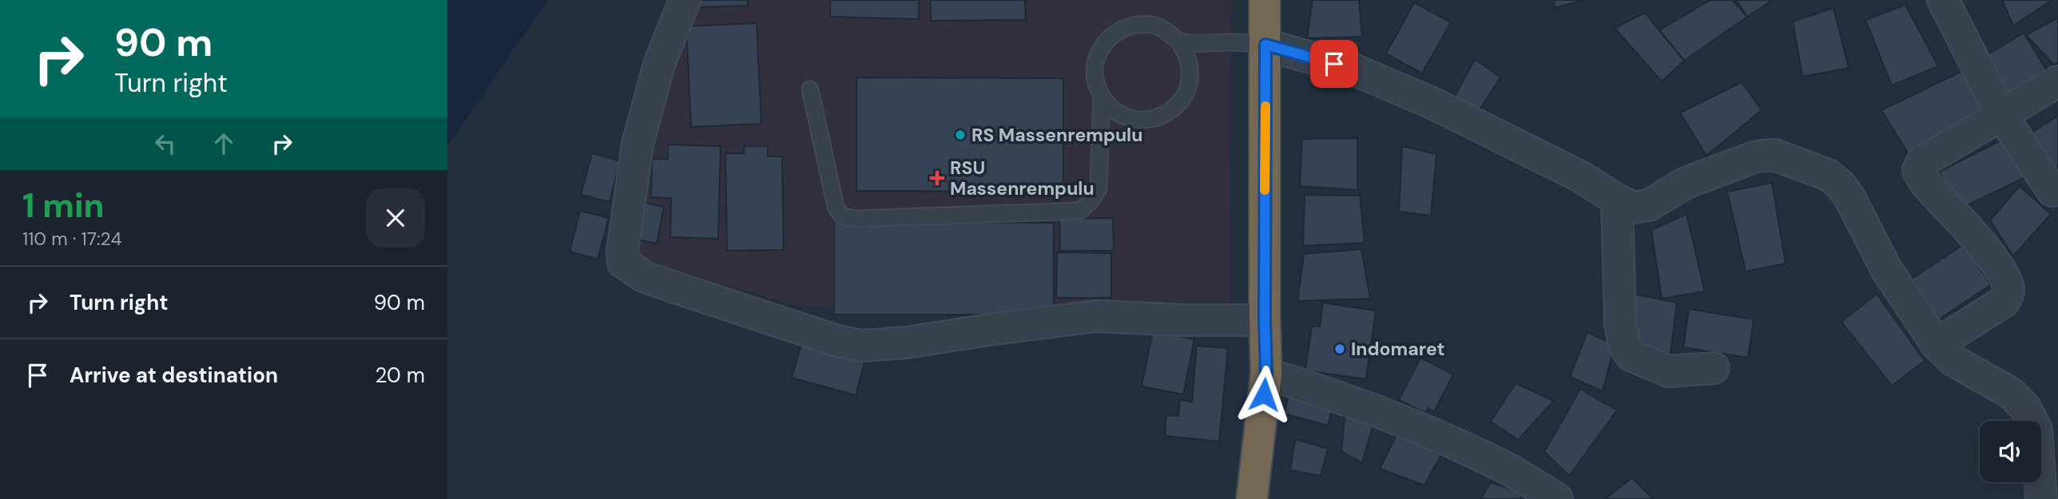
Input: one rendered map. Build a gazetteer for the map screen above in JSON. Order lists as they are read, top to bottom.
{
  "places": {
    "other": ["RS Massenrempulu", "Indomaret"],
    "health": ["RSU Massenrempulu"]
  },
  "page": {
    "turn": ["90 m", "Turn right"],
    "heading": ["1 min", "110 m · 17:24"],
    "list": [
      {
        "name": "Turn right",
        "value": "90 m"
      },
      {
        "name": "Arrive at destination",
        "value": "20 m"
      }
    ]
  }
}
